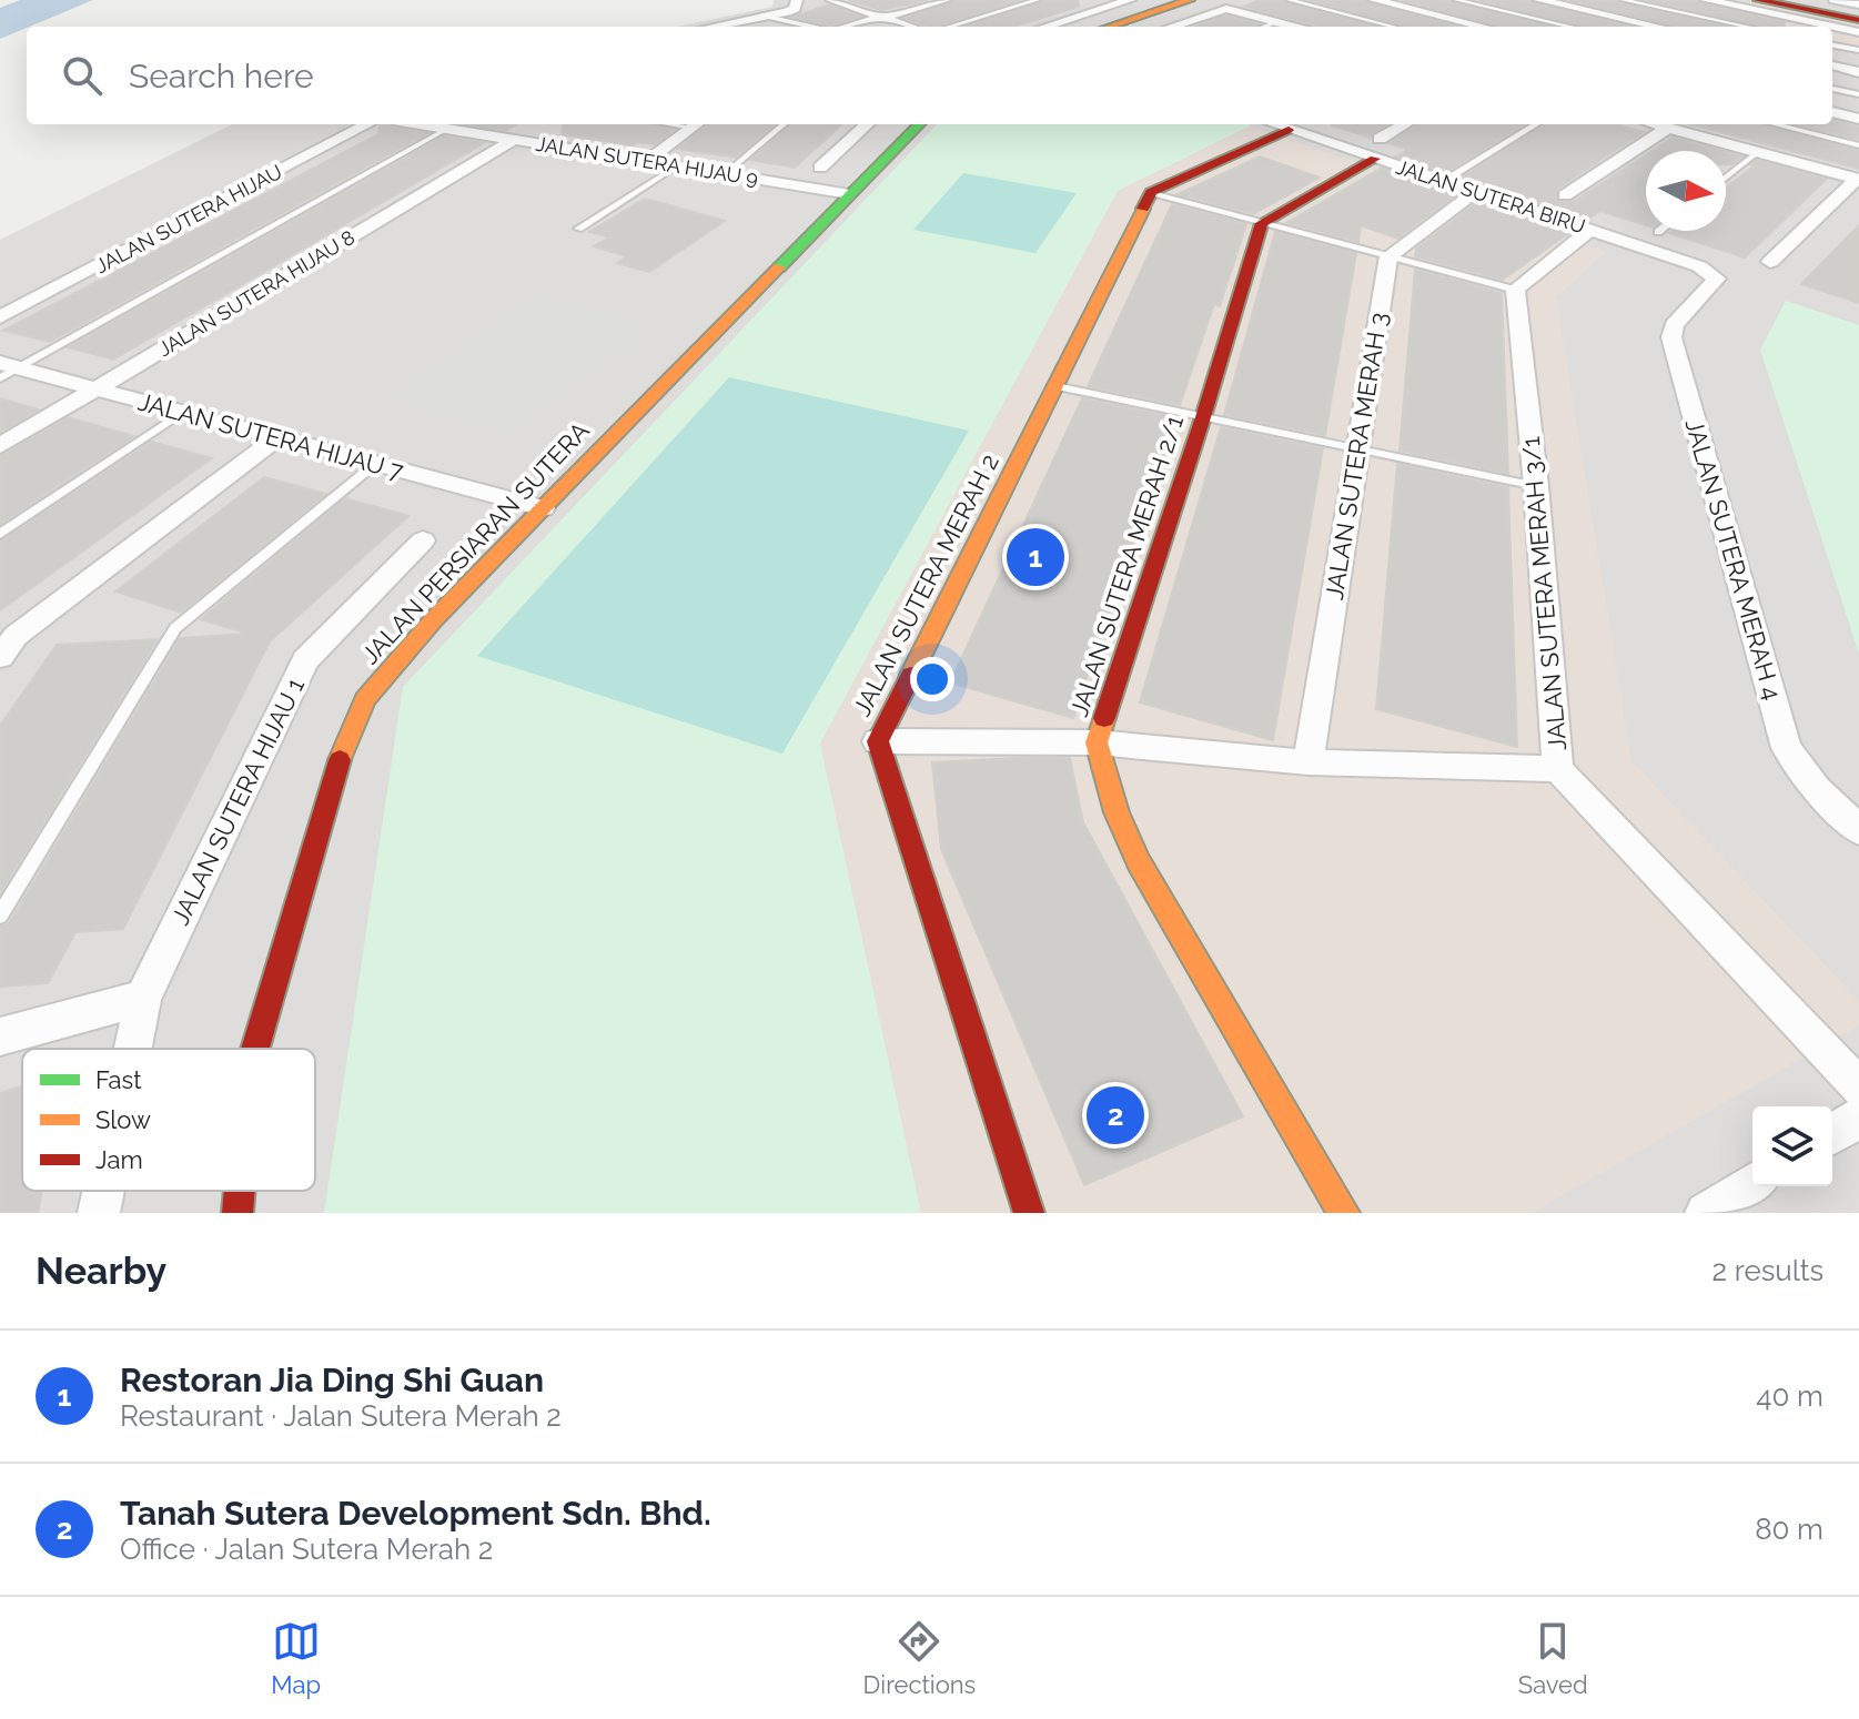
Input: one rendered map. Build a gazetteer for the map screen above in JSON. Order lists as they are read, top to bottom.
{
  "streets": {
    "street": [
      "JALAN SUTERA HIJAU 9",
      "JALAN SUTERA BIRU",
      "JALAN SUTERA HIJAU",
      "JALAN SUTERA HIJAU 8",
      "JALAN SUTERA HIJAU 7",
      "JALAN SUTERA MERAH 3",
      "JALAN PERSIARAN SUTERA",
      "JALAN SUTERA MERAH 4",
      "JALAN SUTERA MERAH 2/1",
      "JALAN SUTERA MERAH 2",
      "JALAN SUTERA MERAH 3/1",
      "JALAN SUTERA HIJAU 1"
    ]
  },
  "crossings": [
    ["JALAN SUTERA HIJAU 9", "JALAN SUTERA HIJAU 8"],
    ["JALAN SUTERA HIJAU 9", "JALAN PERSIARAN SUTERA"],
    ["JALAN SUTERA BIRU", "JALAN SUTERA MERAH 4"],
    ["JALAN SUTERA HIJAU 8", "JALAN SUTERA HIJAU 7"],
    ["JALAN SUTERA HIJAU 7", "JALAN PERSIARAN SUTERA"]
  ],
  "legend": ["Fast", "Slow", "Jam"],
  "north": "right",
  "page": {
    "search": "Search here",
    "pins": ["1", "2"],
    "heading": ["Nearby", "2 results"],
    "list": [
      {
        "mark": "1",
        "name": "Restoran Jia Ding Shi Guan",
        "note": "Restaurant · Jalan Sutera Merah 2",
        "value": "40 m"
      },
      {
        "mark": "2",
        "name": "Tanah Sutera Development Sdn. Bhd.",
        "note": "Office · Jalan Sutera Merah 2",
        "value": "80 m"
      }
    ],
    "nav": ["Map", "Directions", "Saved"]
  }
}
